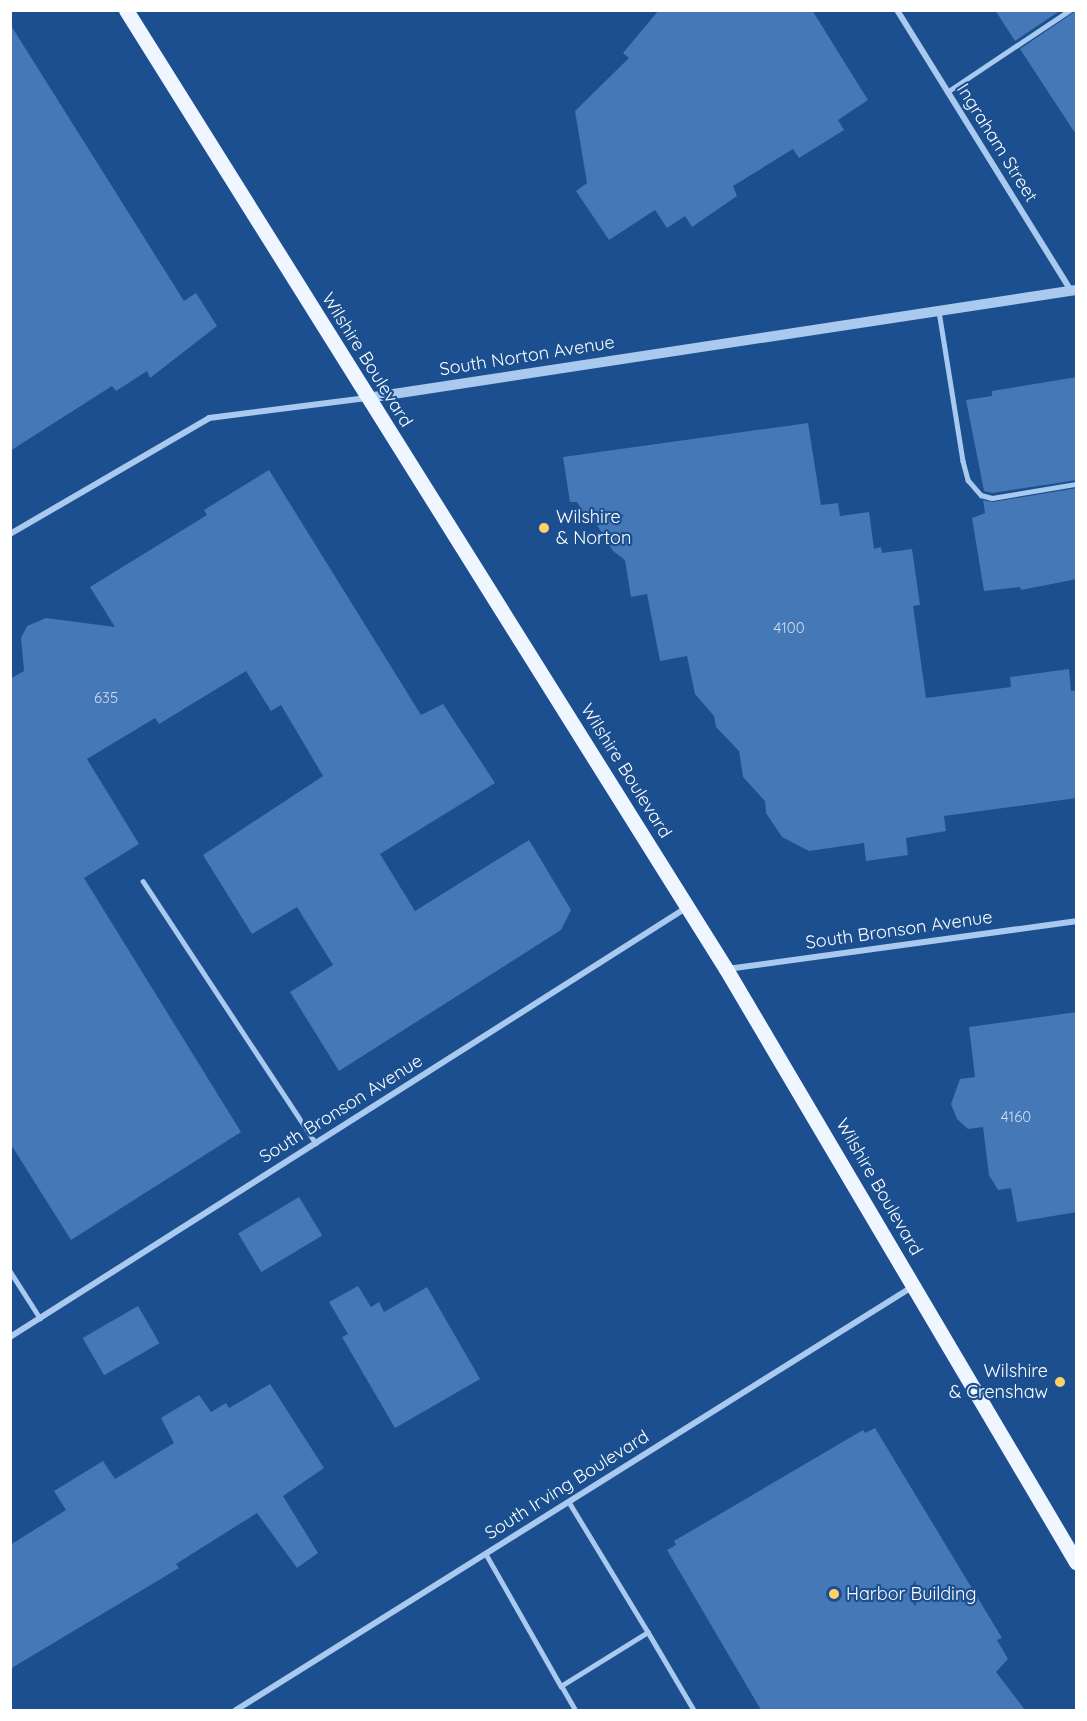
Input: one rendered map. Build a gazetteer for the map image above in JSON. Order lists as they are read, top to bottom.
{
  "streets": {
    "main road": ["Wilshire Boulevard"],
    "street": [
      "Ingraham Street",
      "South Norton Avenue",
      "South Bronson Avenue",
      "South Irving Boulevard"
    ]
  },
  "crossings": [
    ["Ingraham Street", "South Norton Avenue"],
    ["South Norton Avenue", "Wilshire Boulevard"],
    ["Wilshire Boulevard", "South Bronson Avenue"],
    ["Wilshire Boulevard", "South Irving Boulevard"]
  ],
  "places": ["Wilshire & Norton", "Wilshire & Crenshaw", "Harbor Building"],
  "house_numbers": ["4100", "635", "4160"]
}
